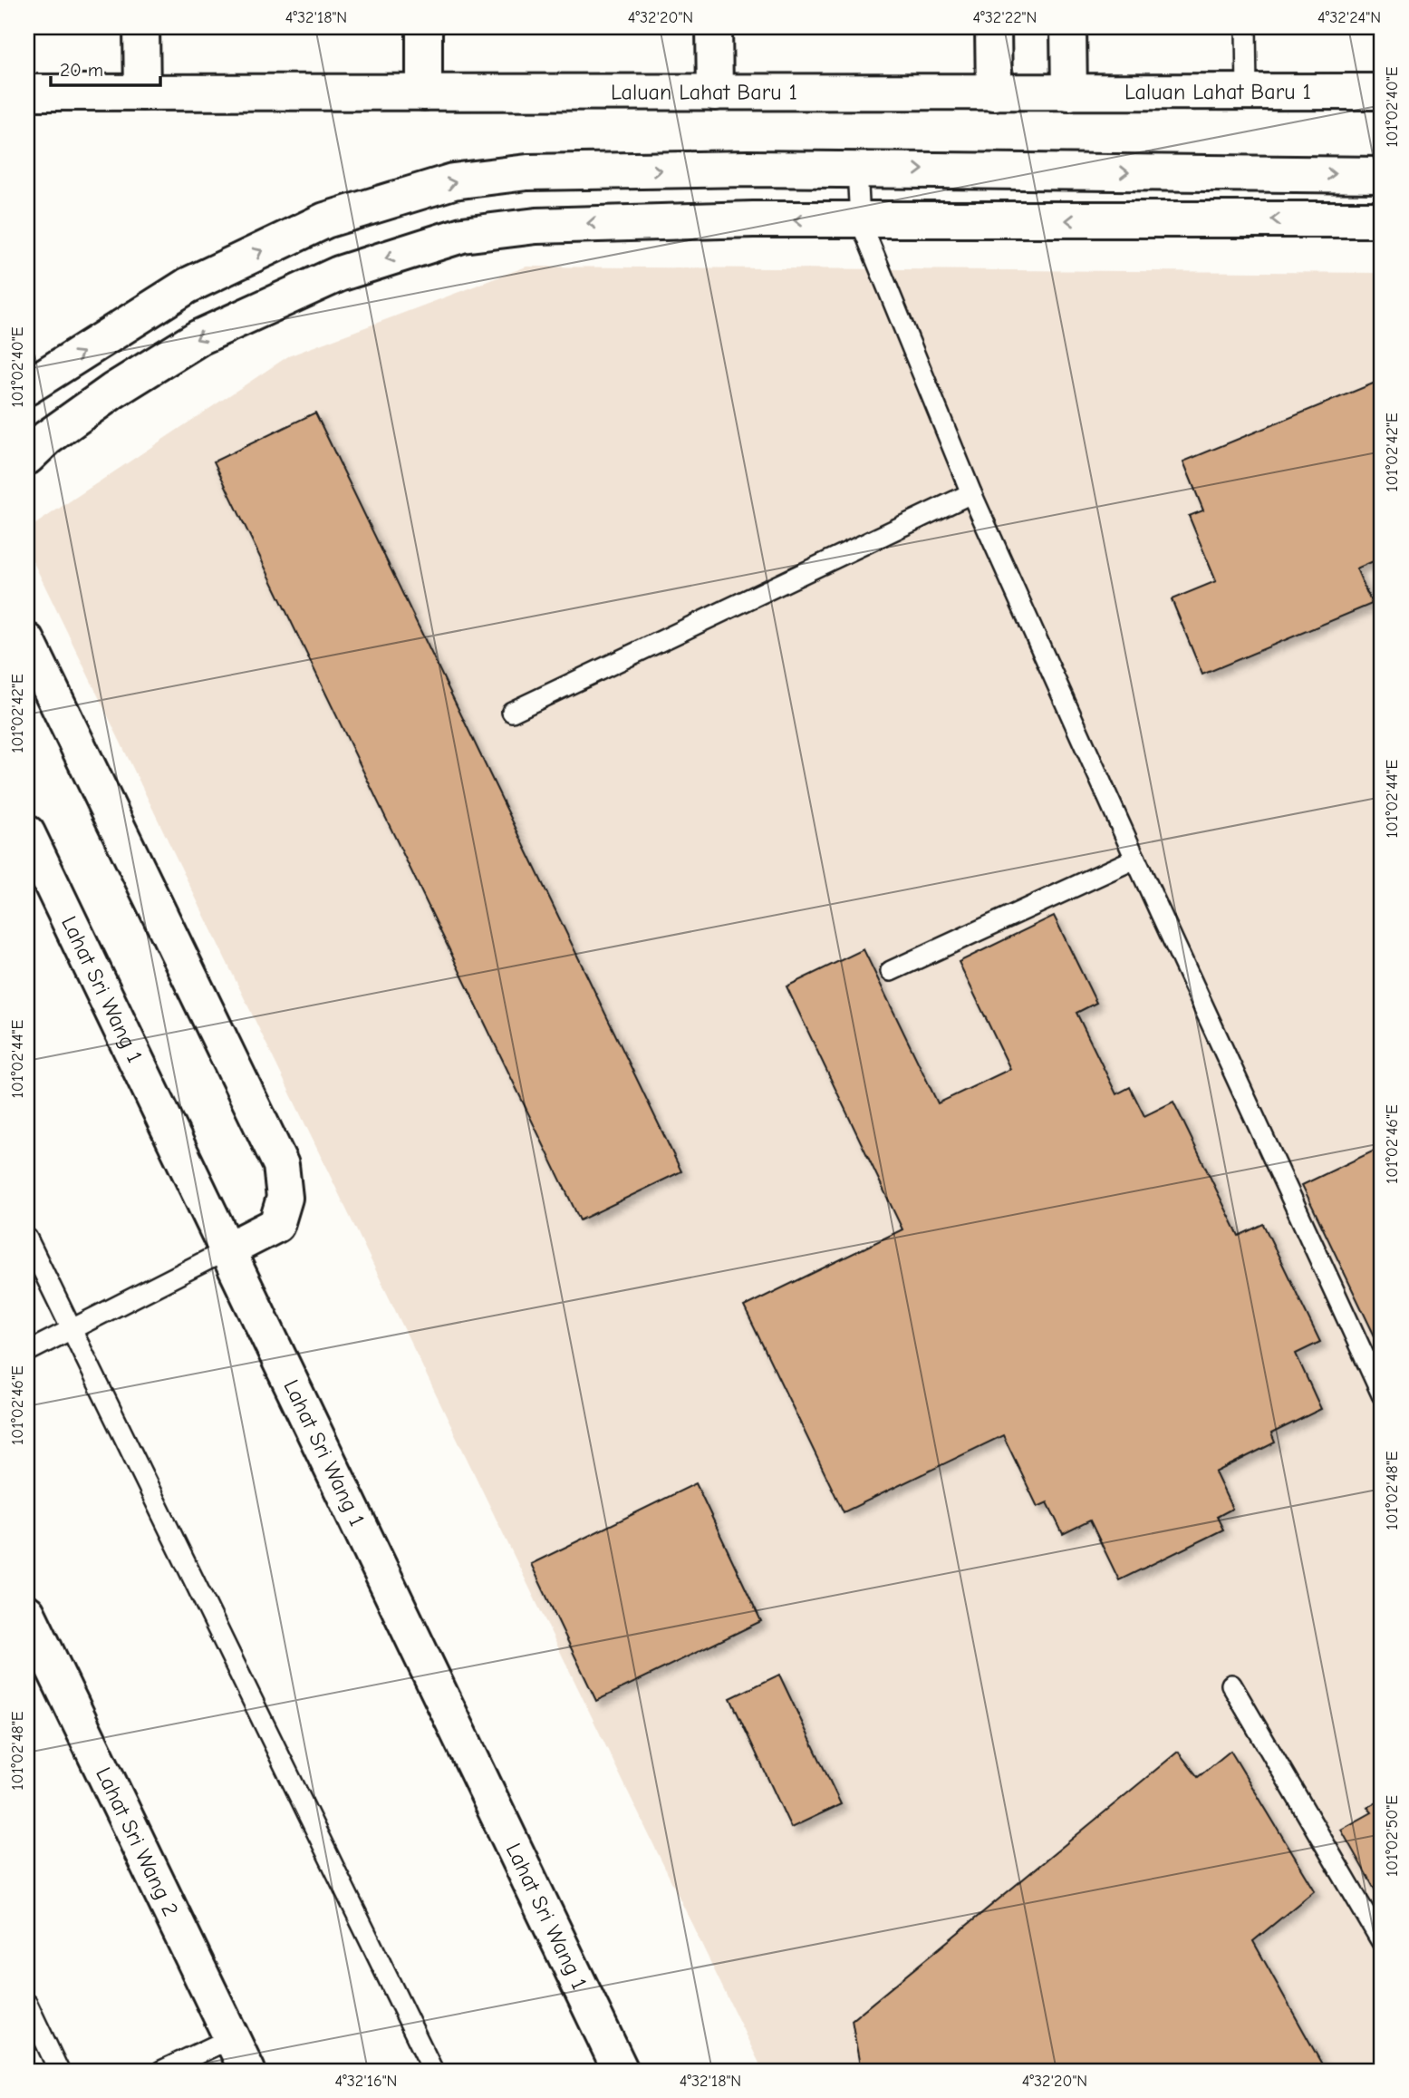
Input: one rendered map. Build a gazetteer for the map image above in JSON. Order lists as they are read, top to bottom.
{
  "streets": {
    "street": ["Laluan Lahat Baru 1", "Lahat Sri Wang 1", "Lahat Sri Wang 2"]
  },
  "scale_bar": "20 m",
  "coordinates": [
    "4°32'18\"N",
    "4°32'20\"N",
    "4°32'22\"N",
    "4°32'24\"N",
    "101°02'40\"E",
    "101°02'42\"E",
    "101°02'44\"E",
    "101°02'46\"E",
    "101°02'48\"E",
    "101°02'50\"E",
    "4°32'16\"N"
  ]
}
